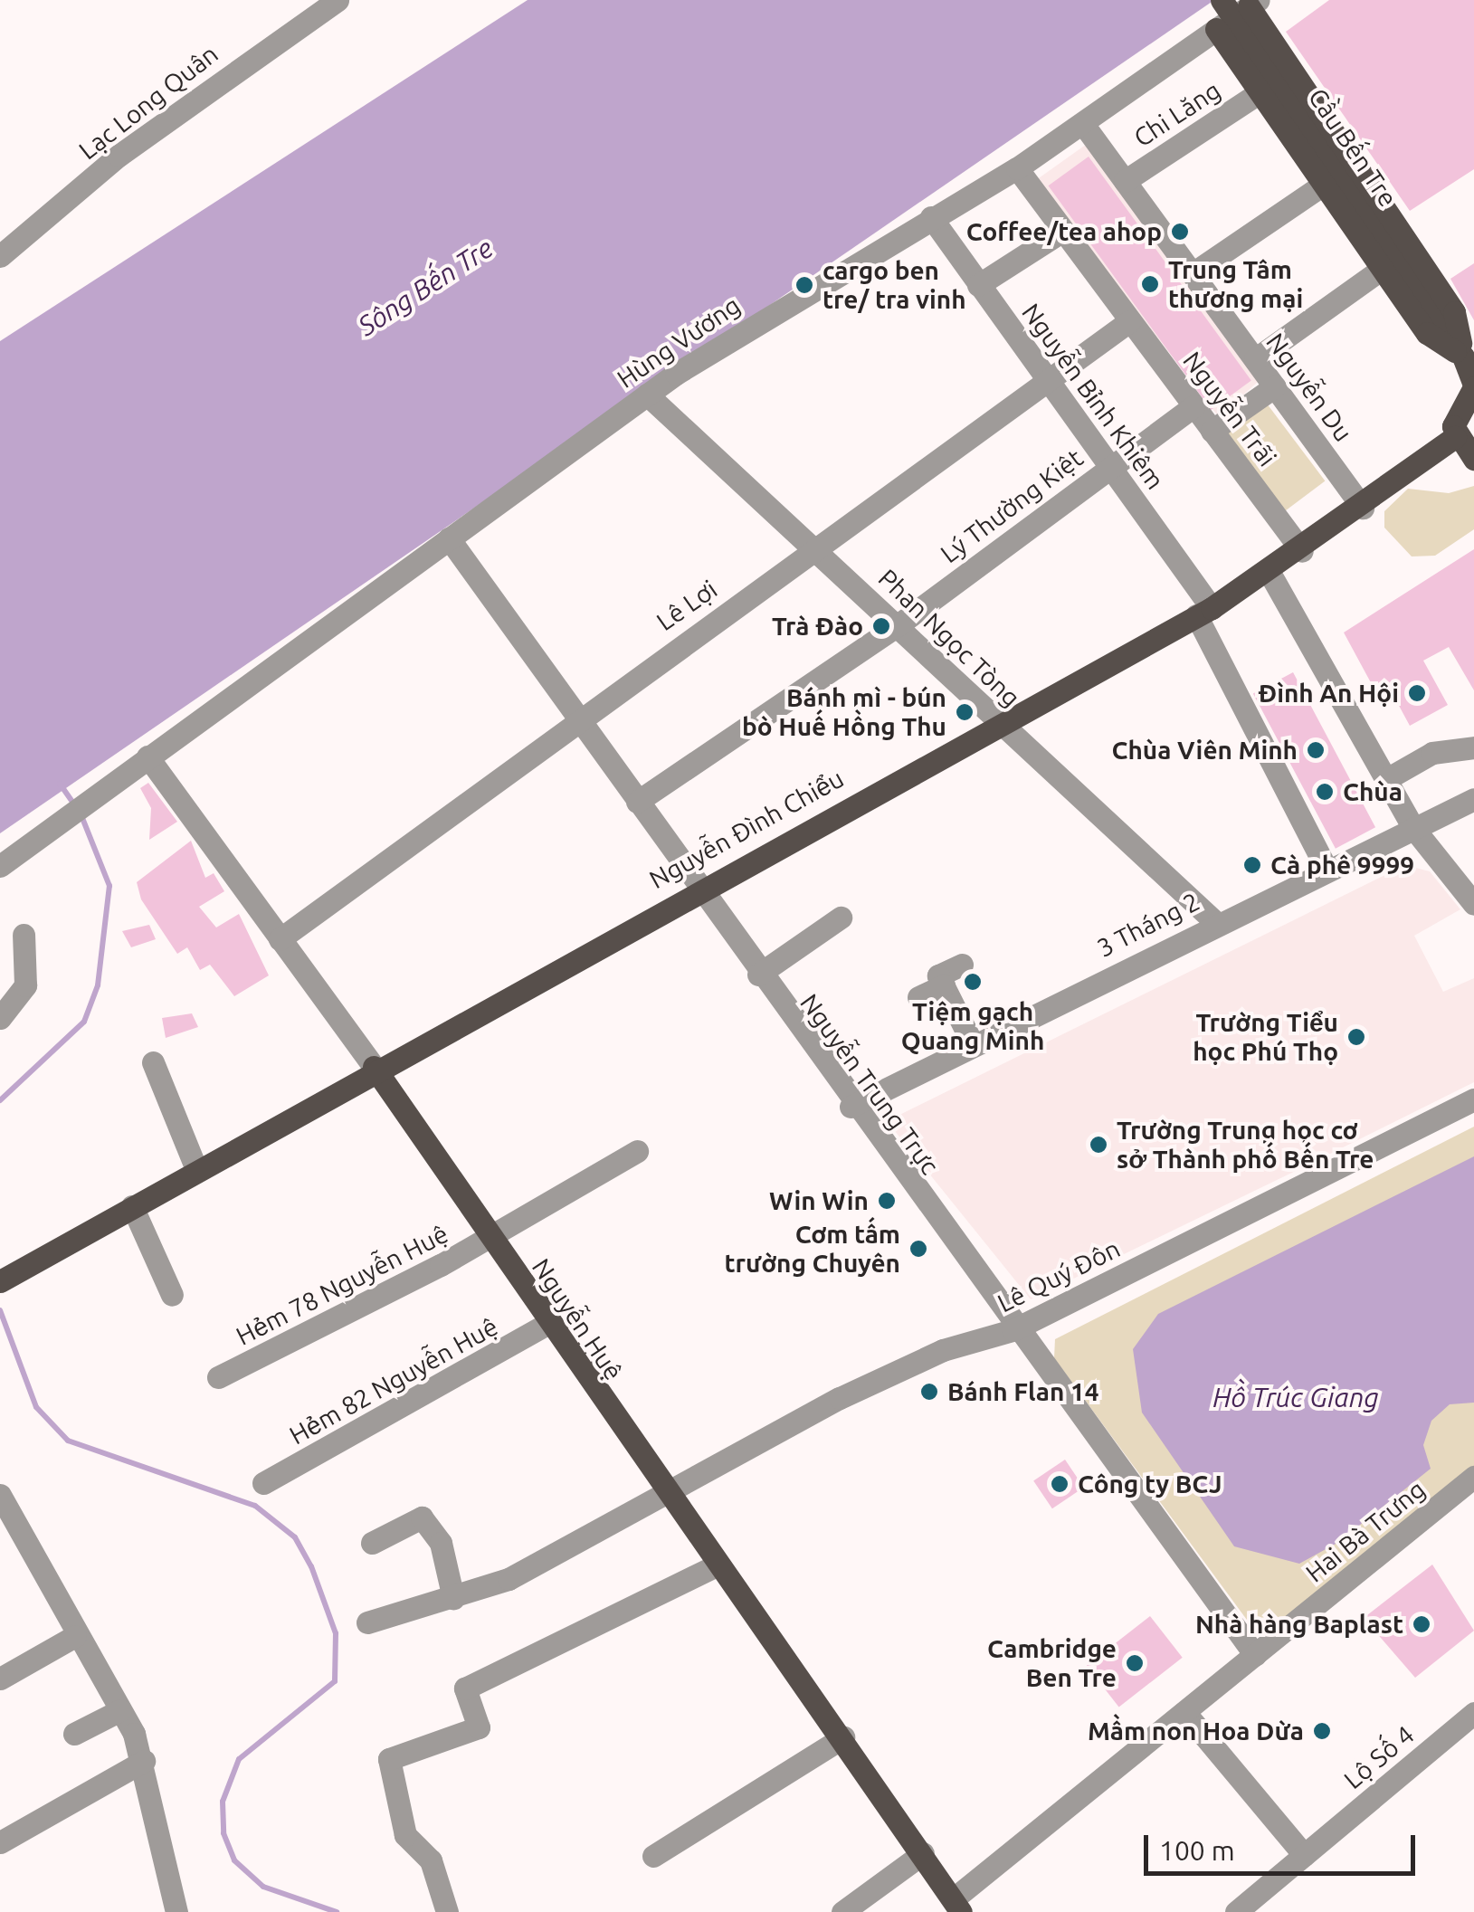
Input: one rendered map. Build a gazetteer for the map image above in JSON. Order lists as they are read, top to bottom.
{
  "streets": {
    "main road": ["Cầu Bến Tre", "Nguyễn Đình Chiểu", "Nguyễn Huệ"],
    "street": [
      "Lạc Long Quân",
      "Chi Lăng",
      "Hùng Vương",
      "Nguyễn Du",
      "Nguyễn Bỉnh Khiêm",
      "Nguyễn Trãi",
      "Lý Thường Kiệt",
      "Lê Lợi",
      "Phan Ngọc Tòng",
      "3 Tháng 2",
      "Nguyễn Trung Trực",
      "Lê Quý Đôn",
      "Hẻm 78 Nguyễn Huệ",
      "Hẻm 82 Nguyễn Huệ",
      "Hai Bà Trưng",
      "Lộ Số 4"
    ]
  },
  "crossings": [
    ["Chi Lăng", "Nguyễn Du"],
    ["Hùng Vương", "Nguyễn Du"],
    ["Hùng Vương", "Nguyễn Bỉnh Khiêm"],
    ["Hùng Vương", "Nguyễn Trãi"],
    ["Hùng Vương", "Phan Ngọc Tòng"],
    ["Hùng Vương", "Nguyễn Trung Trực"],
    ["Hùng Vương", "Nguyễn Huệ"],
    ["Nguyễn Du", "Nguyễn Đình Chiểu"],
    ["Nguyễn Bỉnh Khiêm", "Lý Thường Kiệt"],
    ["Nguyễn Bỉnh Khiêm", "Lê Lợi"],
    ["Nguyễn Bỉnh Khiêm", "Nguyễn Đình Chiểu"],
    ["Nguyễn Bỉnh Khiêm", "3 Tháng 2"],
    ["Nguyễn Trãi", "Lý Thường Kiệt"],
    ["Nguyễn Trãi", "Lê Lợi"],
    ["Nguyễn Trãi", "Nguyễn Đình Chiểu"],
    ["Lý Thường Kiệt", "Phan Ngọc Tòng"],
    ["Lý Thường Kiệt", "Nguyễn Trung Trực"],
    ["Lê Lợi", "Phan Ngọc Tòng"],
    ["Lê Lợi", "Nguyễn Trung Trực"],
    ["Lê Lợi", "Nguyễn Huệ"],
    ["Phan Ngọc Tòng", "Nguyễn Đình Chiểu"],
    ["Phan Ngọc Tòng", "3 Tháng 2"],
    ["Nguyễn Đình Chiểu", "Nguyễn Trung Trực"],
    ["Nguyễn Đình Chiểu", "Nguyễn Huệ"],
    ["3 Tháng 2", "Nguyễn Trung Trực"],
    ["Nguyễn Trung Trực", "Lê Quý Đôn"],
    ["Nguyễn Trung Trực", "Hai Bà Trưng"],
    ["Lê Quý Đôn", "Nguyễn Huệ"],
    ["Hẻm 78 Nguyễn Huệ", "Nguyễn Huệ"],
    ["Nguyễn Huệ", "Hẻm 82 Nguyễn Huệ"],
    ["Nguyễn Huệ", "Hai Bà Trưng"]
  ],
  "water": ["Sông Bến Tre", "Hồ Trúc Giang"],
  "places": [
    "Coffee/tea ahop",
    "Trung Tâm thương mại",
    "cargo ben tre/ tra vinh",
    "Trà Đào",
    "Đình An Hội",
    "Bánh mì - bún bò Huế Hồng Thu",
    "Chùa Viên Minh",
    "Chùa",
    "Cà phê 9999",
    "Tiệm gạch Quang Minh",
    "Trường Tiểu học Phú Thọ",
    "Trường Trung học cơ sở Thành phố Bến Tre",
    "Win Win",
    "Cơm tấm trường Chuyên",
    "Bánh Flan 14",
    "Công ty BCJ",
    "Nhà hàng Baplast",
    "Cambridge Ben Tre",
    "Mầm non Hoa Dừa"
  ],
  "scale_bar": "100 m"
}
